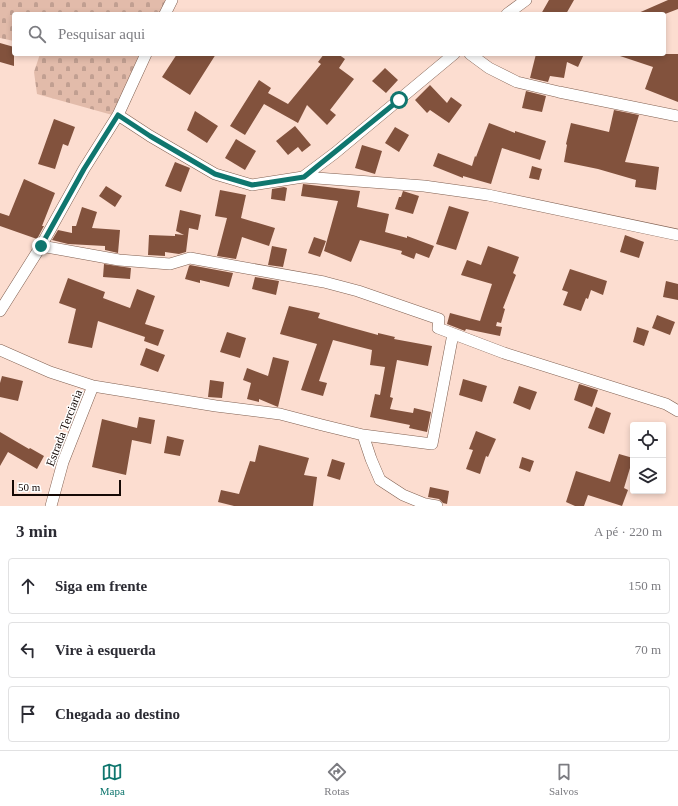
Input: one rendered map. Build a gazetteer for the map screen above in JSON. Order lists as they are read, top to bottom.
{
  "streets": {
    "street": ["Estrada Terciaria"]
  },
  "scale_bar": "50 m",
  "page": {
    "search": "Pesquisar aqui",
    "scale": "50 m",
    "heading": ["3 min", "A pé · 220 m"],
    "list": [
      ["Siga em frente", "150 m"],
      ["Vire à esquerda", "70 m"],
      "Chegada ao destino"
    ],
    "nav": ["Mapa", "Rotas", "Salvos"]
  }
}
